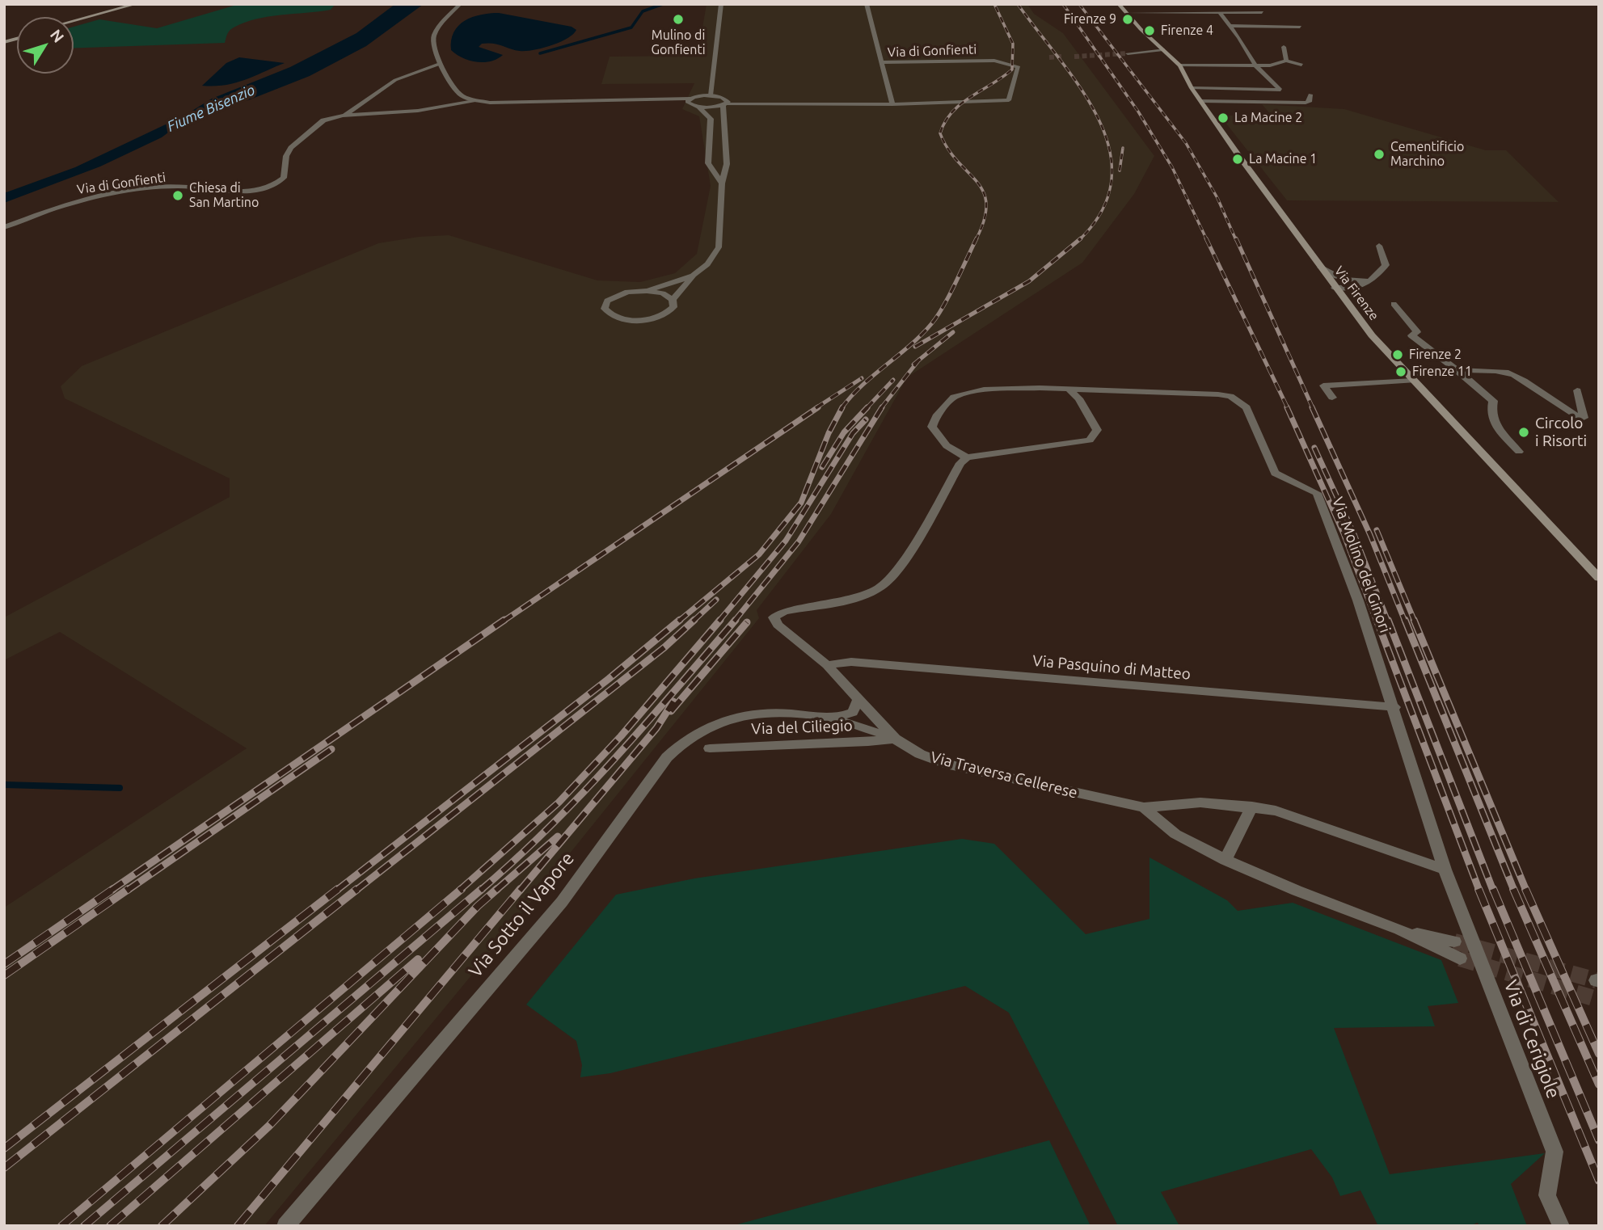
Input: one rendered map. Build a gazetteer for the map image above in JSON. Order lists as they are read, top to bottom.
{
  "streets": {
    "main road": ["Via Firenze"],
    "street": [
      "Via di Gonfienti",
      "Via Molino del Ginori",
      "Via Pasquino di Matteo",
      "Via del Ciliegio",
      "Via Traversa Cellerese",
      "Via Sotto il Vapore",
      "Via di Cerigiole"
    ]
  },
  "crossings": [
    ["Via Molino del Ginori", "Via Pasquino di Matteo"],
    ["Via Molino del Ginori", "Via Traversa Cellerese"],
    ["Via Molino del Ginori", "Via di Cerigiole"],
    ["Via Pasquino di Matteo", "Via Traversa Cellerese"],
    ["Via del Ciliegio", "Via Traversa Cellerese"],
    ["Via del Ciliegio", "Via Sotto il Vapore"],
    ["Via Traversa Cellerese", "Via Sotto il Vapore"],
    ["Via Traversa Cellerese", "Via di Cerigiole"]
  ],
  "water": ["Fiume Bisenzio"],
  "places": [
    "Mulino di Gonfienti",
    "Firenze 9",
    "Firenze 4",
    "La Macine 2",
    "Cementificio Marchino",
    "La Macine 1",
    "Chiesa di San Martino",
    "Firenze 2",
    "Firenze 11",
    "Circolo i Risorti"
  ],
  "north": "top right"
}
